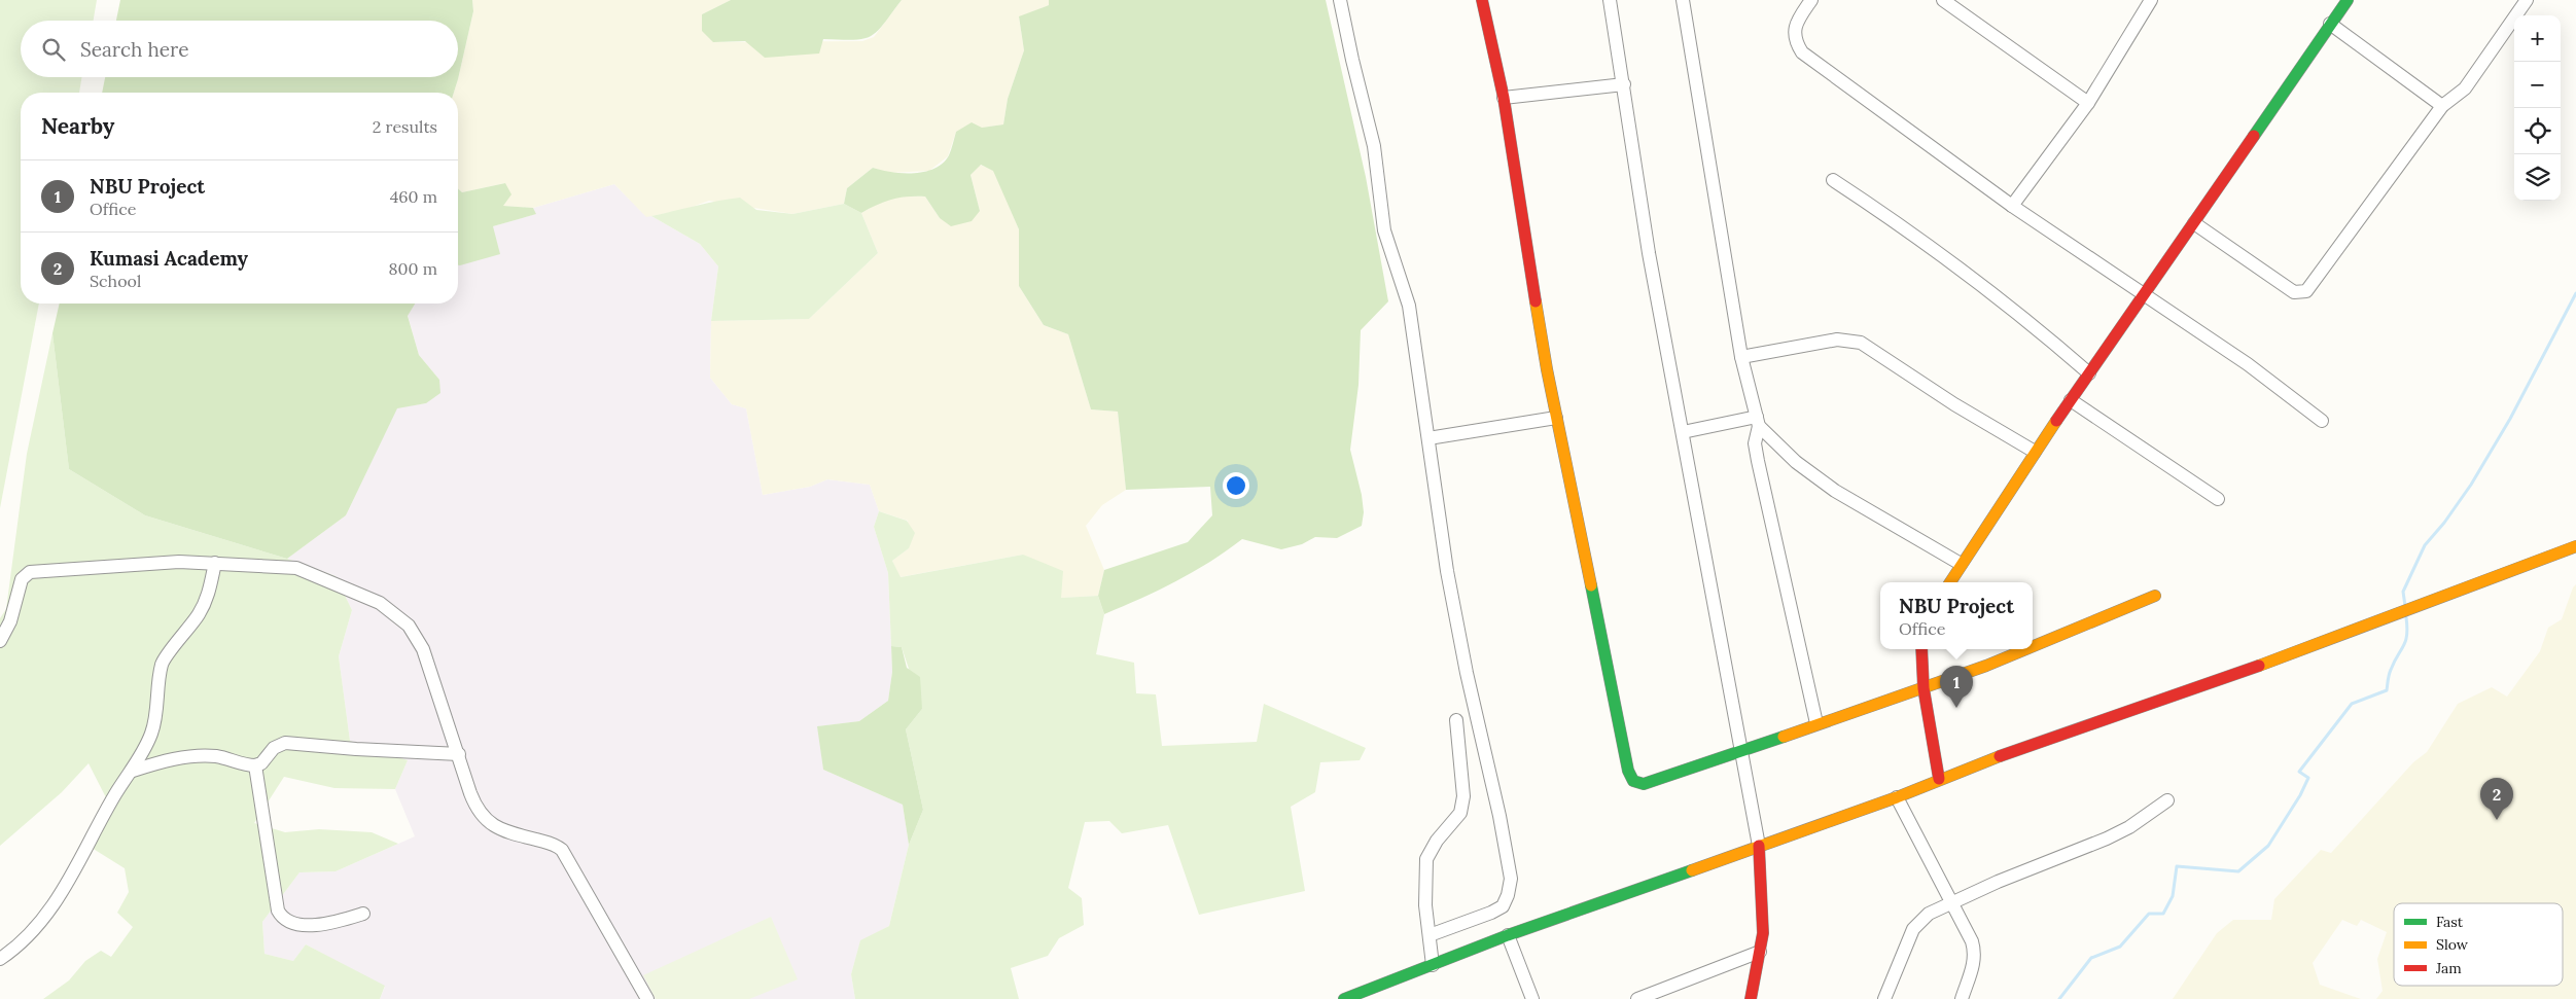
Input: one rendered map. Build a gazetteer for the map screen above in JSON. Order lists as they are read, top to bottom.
{
  "legend": ["Fast", "Slow", "Jam"],
  "page": {
    "map_buttons": ["+", "−"],
    "search": "Search here",
    "heading": ["Nearby", "2 results"],
    "list": [
      {
        "mark": "1",
        "name": "NBU Project",
        "note": "Office",
        "value": "460 m"
      },
      {
        "mark": "2",
        "name": "Kumasi Academy",
        "note": "School",
        "value": "800 m"
      }
    ],
    "popup": ["NBU Project", "Office"],
    "pins": ["1", "2"]
  }
}
